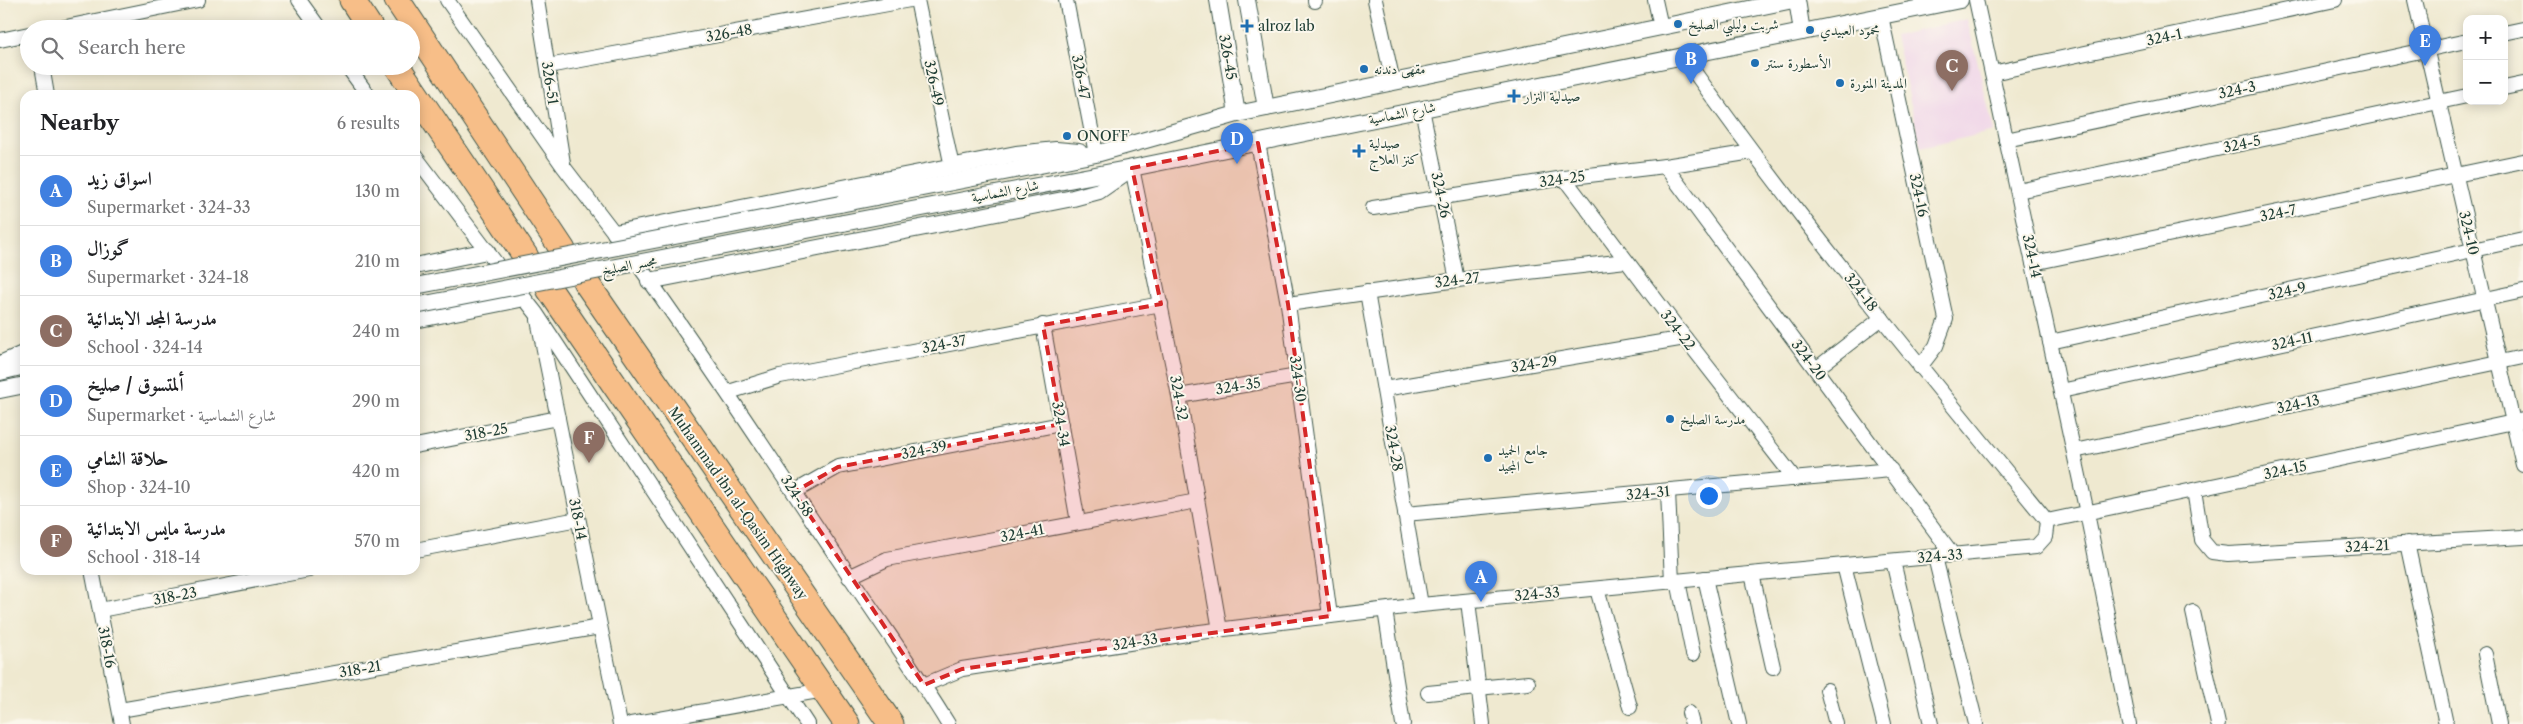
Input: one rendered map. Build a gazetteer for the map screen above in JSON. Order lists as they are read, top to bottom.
{
  "streets": {
    "highway": ["Muhammad ibn al-Qasim Highway"],
    "street": [
      "326-48",
      "324-1",
      "326-45",
      "326-47",
      "326-51",
      "326-49",
      "324-3",
      "شارع الشماسية",
      "324-5",
      "324-25",
      "324-26",
      "324-16",
      "324-7",
      "324-10",
      "324-14",
      "مجسر الصليخ",
      "324-27",
      "324-9",
      "324-18",
      "324-22",
      "324-11",
      "324-37",
      "324-20",
      "324-29",
      "324-30",
      "324-35",
      "324-32",
      "324-13",
      "324-34",
      "318-25",
      "324-28",
      "324-39",
      "324-15",
      "324-31",
      "324-58",
      "318-14",
      "324-41",
      "324-21",
      "324-33",
      "318-23",
      "318-16",
      "318-21"
    ]
  },
  "crossings": [
    ["326-48", "326-51"],
    ["324-1", "324-14"],
    ["326-45", "شارع الشماسية"],
    ["326-47", "شارع الشماسية"],
    ["324-3", "324-10"],
    ["324-3", "324-14"],
    ["شارع الشماسية", "324-26"],
    ["شارع الشماسية", "324-16"],
    ["شارع الشماسية", "مجسر الصليخ"],
    ["شارع الشماسية", "324-18"],
    ["شارع الشماسية", "324-30"],
    ["شارع الشماسية", "324-32"],
    ["324-5", "324-10"],
    ["324-5", "324-14"],
    ["324-25", "324-26"],
    ["324-25", "324-18"],
    ["324-25", "324-22"],
    ["324-25", "324-20"],
    ["324-26", "324-27"],
    ["324-16", "324-18"],
    ["324-7", "324-10"],
    ["324-7", "324-14"],
    ["324-10", "324-9"],
    ["324-10", "324-11"],
    ["324-10", "324-13"],
    ["324-10", "324-15"],
    ["324-14", "324-9"],
    ["324-14", "324-11"],
    ["324-14", "324-13"],
    ["324-14", "324-15"],
    ["324-27", "324-22"],
    ["324-27", "324-30"],
    ["324-27", "324-28"],
    ["324-18", "324-15"],
    ["324-18", "324-33"],
    ["324-22", "324-29"],
    ["324-22", "324-31"],
    ["324-37", "324-32"],
    ["324-37", "324-34"],
    ["324-37", "324-58"],
    ["324-20", "324-31"],
    ["324-20", "324-33"],
    ["324-29", "324-28"],
    ["324-30", "324-35"],
    ["324-30", "324-33"],
    ["324-35", "324-32"],
    ["324-32", "324-41"],
    ["324-32", "324-33"],
    ["324-34", "324-39"],
    ["324-34", "324-41"],
    ["318-25", "318-14"],
    ["324-28", "324-31"],
    ["324-28", "324-33"],
    ["324-39", "324-58"],
    ["324-15", "324-21"],
    ["324-15", "324-33"],
    ["324-58", "324-41"],
    ["324-58", "324-33"],
    ["318-14", "318-21"],
    ["318-23", "318-16"],
    ["318-16", "318-21"]
  ],
  "places": {
    "other": [
      "شربت ولبلبي الصليخ",
      "محمود العبيدي",
      "الأسطورة سنتر",
      "مقهى دندنه",
      "المدينة المنورة",
      "ONOFF",
      "مدرسة الصليخ",
      "جامع الحميد المجيد"
    ],
    "health": ["alroz lab", "صيدلية النزار", "صيدلية كنز العلاج"]
  },
  "page": {
    "map_buttons": ["+", "−"],
    "search": "Search here",
    "pins": [
      "E",
      "B",
      "C",
      "D",
      "F",
      "A"
    ],
    "heading": ["Nearby", "6 results"],
    "list": [
      {
        "mark": "A",
        "name": "اسواق زيد",
        "note": "Supermarket · 324-33",
        "value": "130 m"
      },
      {
        "mark": "B",
        "name": "گوزال",
        "note": "Supermarket · 324-18",
        "value": "210 m"
      },
      {
        "mark": "C",
        "name": "مدرسة المجد الابتدائية",
        "note": "School · 324-14",
        "value": "240 m"
      },
      {
        "mark": "D",
        "name": "ألمتسوق / صليخ",
        "note": "Supermarket · شارع الشماسية",
        "value": "290 m"
      },
      {
        "mark": "E",
        "name": "حلاقة الشامي",
        "note": "Shop · 324-10",
        "value": "420 m"
      },
      {
        "mark": "F",
        "name": "مدرسة مايس الابتدائية",
        "note": "School · 318-14",
        "value": "570 m"
      }
    ]
  }
}
